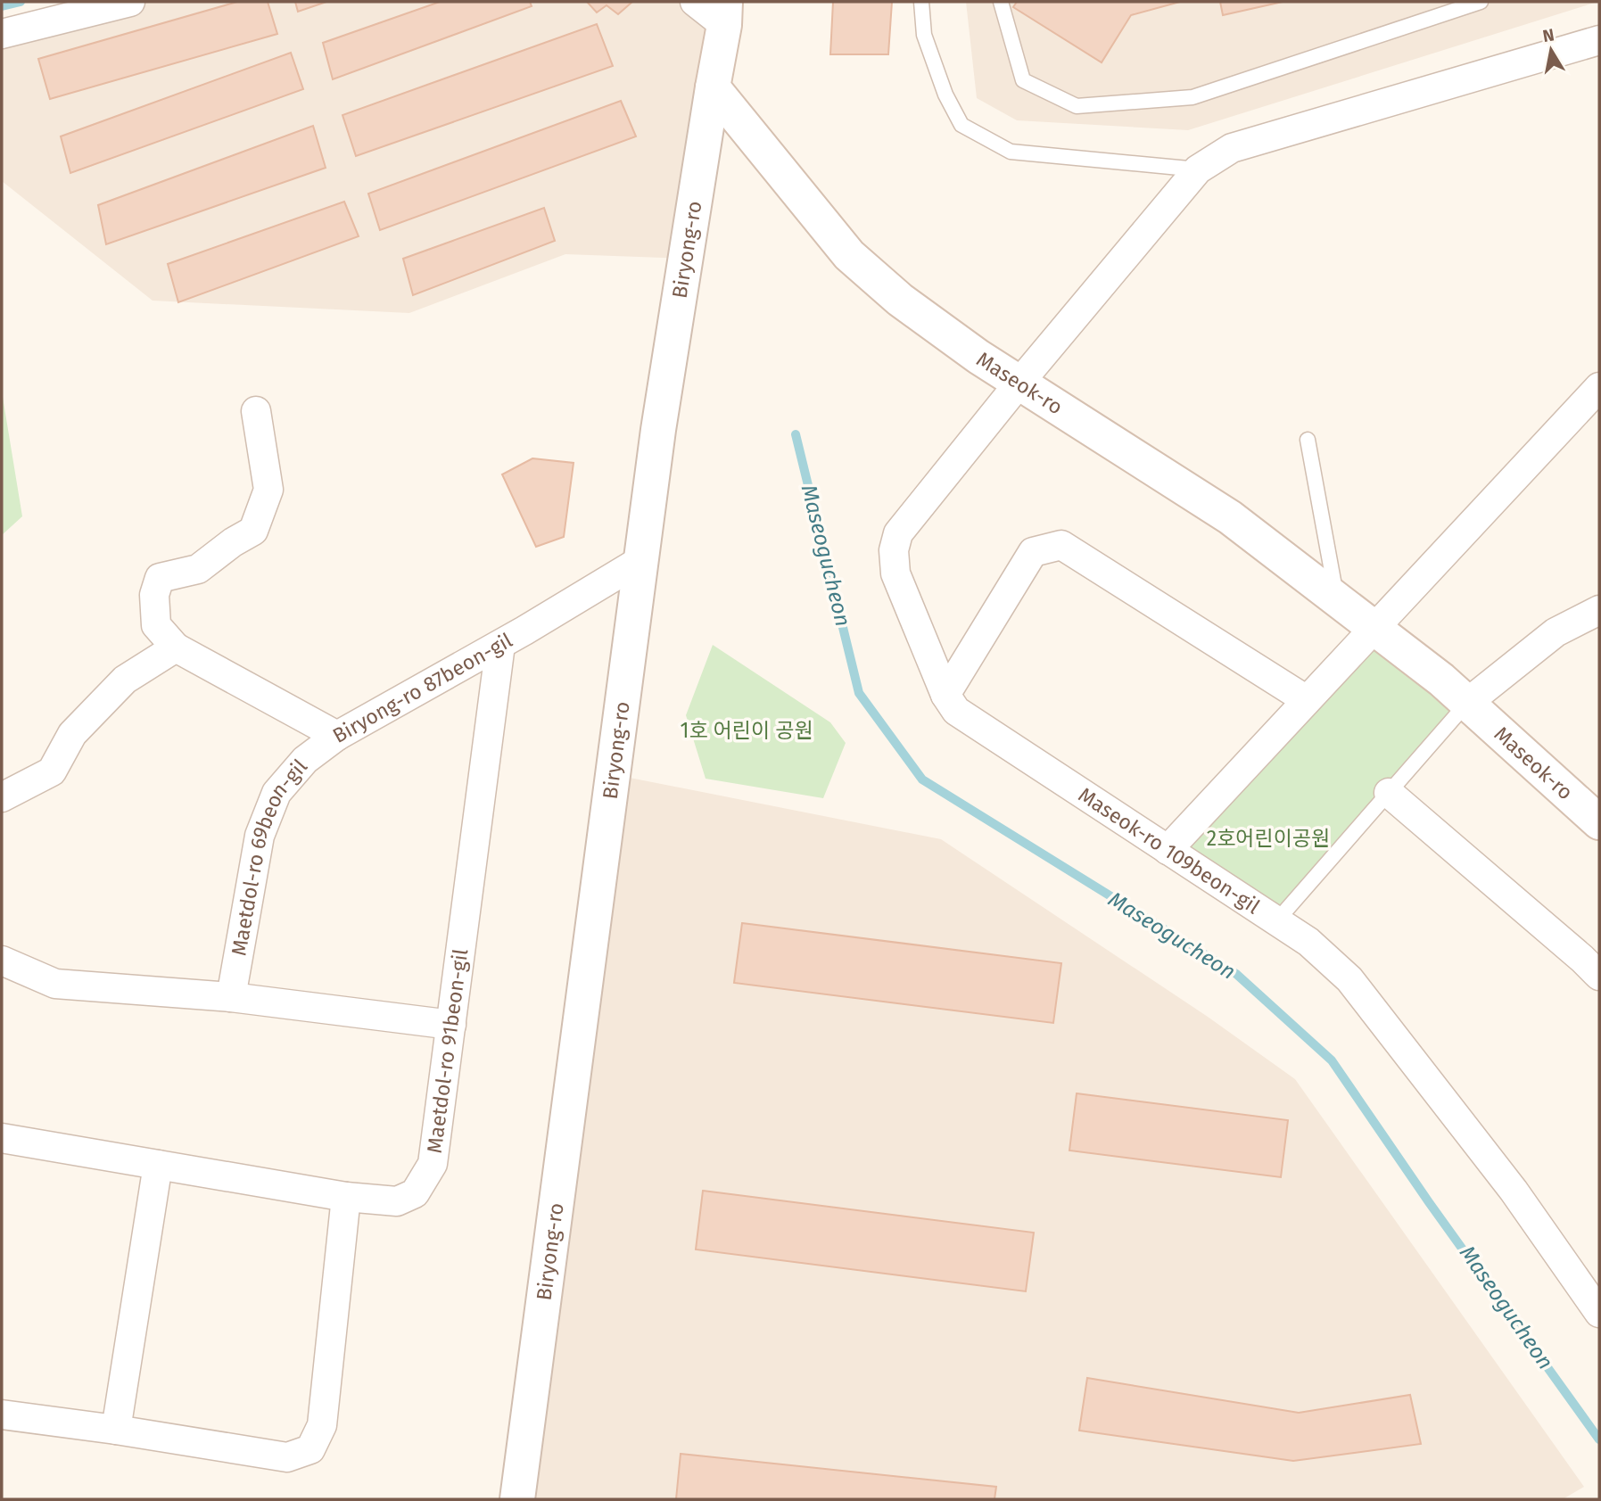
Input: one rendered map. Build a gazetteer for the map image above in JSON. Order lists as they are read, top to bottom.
{
  "streets": {
    "street": [
      "Biryong-ro",
      "Maseok-ro",
      "Biryong-ro 87beon-gil",
      "Maseok-ro 109beon-gil",
      "Maetdol-ro 69beon-gil",
      "Maetdol-ro 91beon-gil"
    ]
  },
  "crossings": [
    ["Biryong-ro", "Maseok-ro"],
    ["Biryong-ro", "Biryong-ro 87beon-gil"],
    ["Maseok-ro", "Maseok-ro 109beon-gil"],
    ["Biryong-ro 87beon-gil", "Maetdol-ro 69beon-gil"],
    ["Biryong-ro 87beon-gil", "Maetdol-ro 91beon-gil"]
  ],
  "water": ["Maseogucheon"],
  "parks": ["1호 어린이 공원", "2호어린이공원"],
  "north": "top"
}
